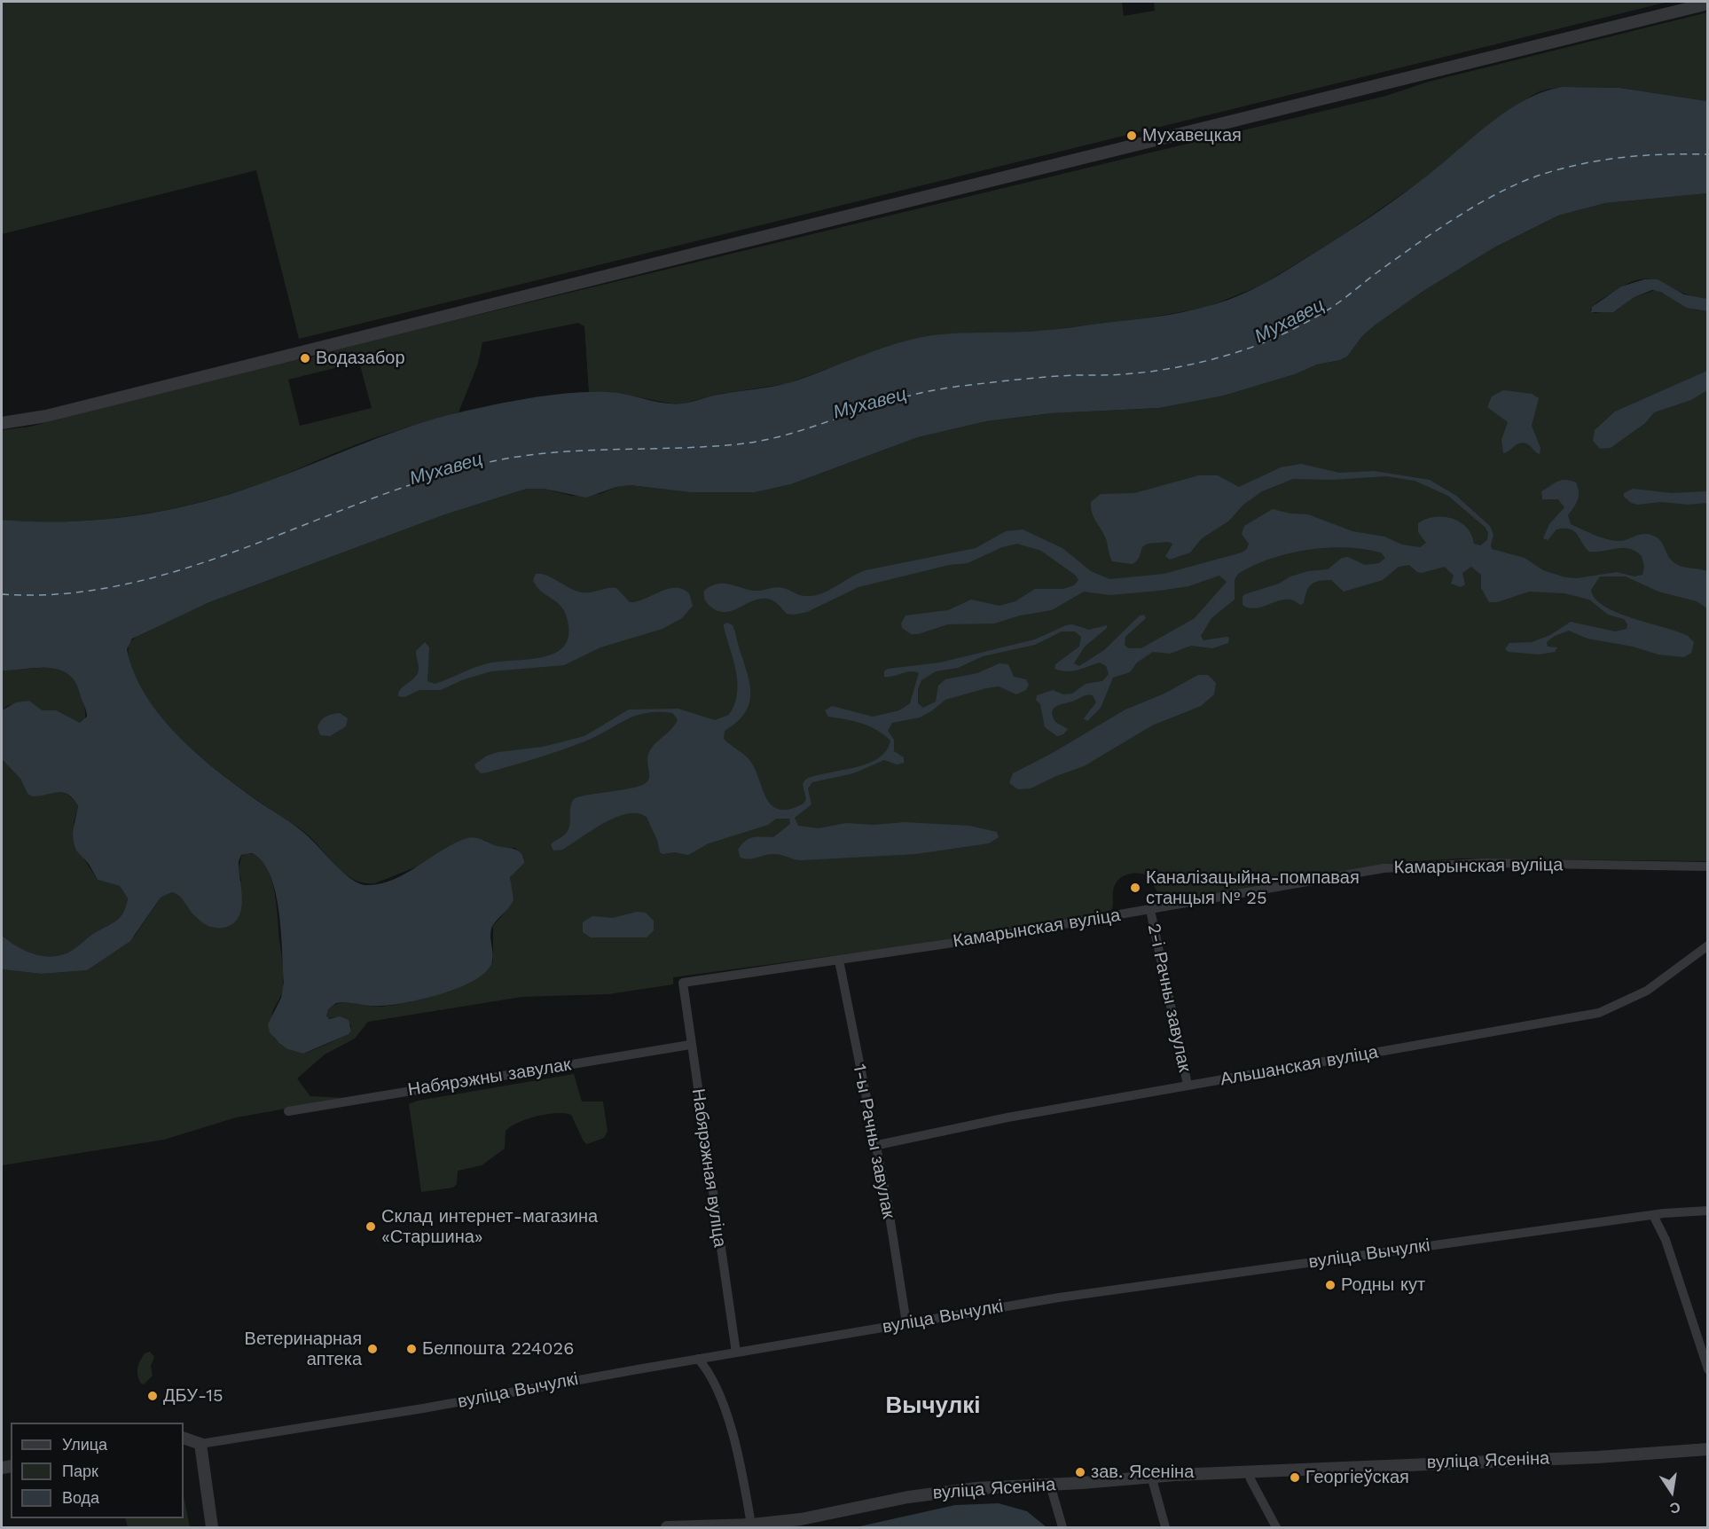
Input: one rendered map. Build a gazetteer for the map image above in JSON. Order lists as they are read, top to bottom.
{
  "streets": {
    "street": [
      "Камарынская вуліца",
      "2-і Рачны завулак",
      "Альшанская вуліца",
      "Набярэжны завулак",
      "1-ы Рачны завулак",
      "Набярэжная вуліца",
      "вуліца Вычулкі",
      "вуліца Ясеніна"
    ]
  },
  "crossings": [
    ["Камарынская вуліца", "2-і Рачны завулак"],
    ["Камарынская вуліца", "1-ы Рачны завулак"],
    ["Камарынская вуліца", "Набярэжная вуліца"],
    ["2-і Рачны завулак", "Альшанская вуліца"],
    ["Альшанская вуліца", "1-ы Рачны завулак"],
    ["Набярэжны завулак", "Набярэжная вуліца"],
    ["1-ы Рачны завулак", "вуліца Вычулкі"],
    ["Набярэжная вуліца", "вуліца Вычулкі"]
  ],
  "districts": ["Вычулкі"],
  "water": ["Мухавец"],
  "places": [
    "Мухавецкая",
    "Водазабор",
    "Каналізацыйна-помпавая станцыя № 25",
    "Склад интернет-магазина «Старшина»",
    "Родны кут",
    "Ветеринарная аптека",
    "Белпошта 224026",
    "ДБУ-15",
    "зав. Ясеніна",
    "Георгіеўская"
  ],
  "legend": ["Улица", "Парк", "Вода"],
  "north": "bottom"
}
